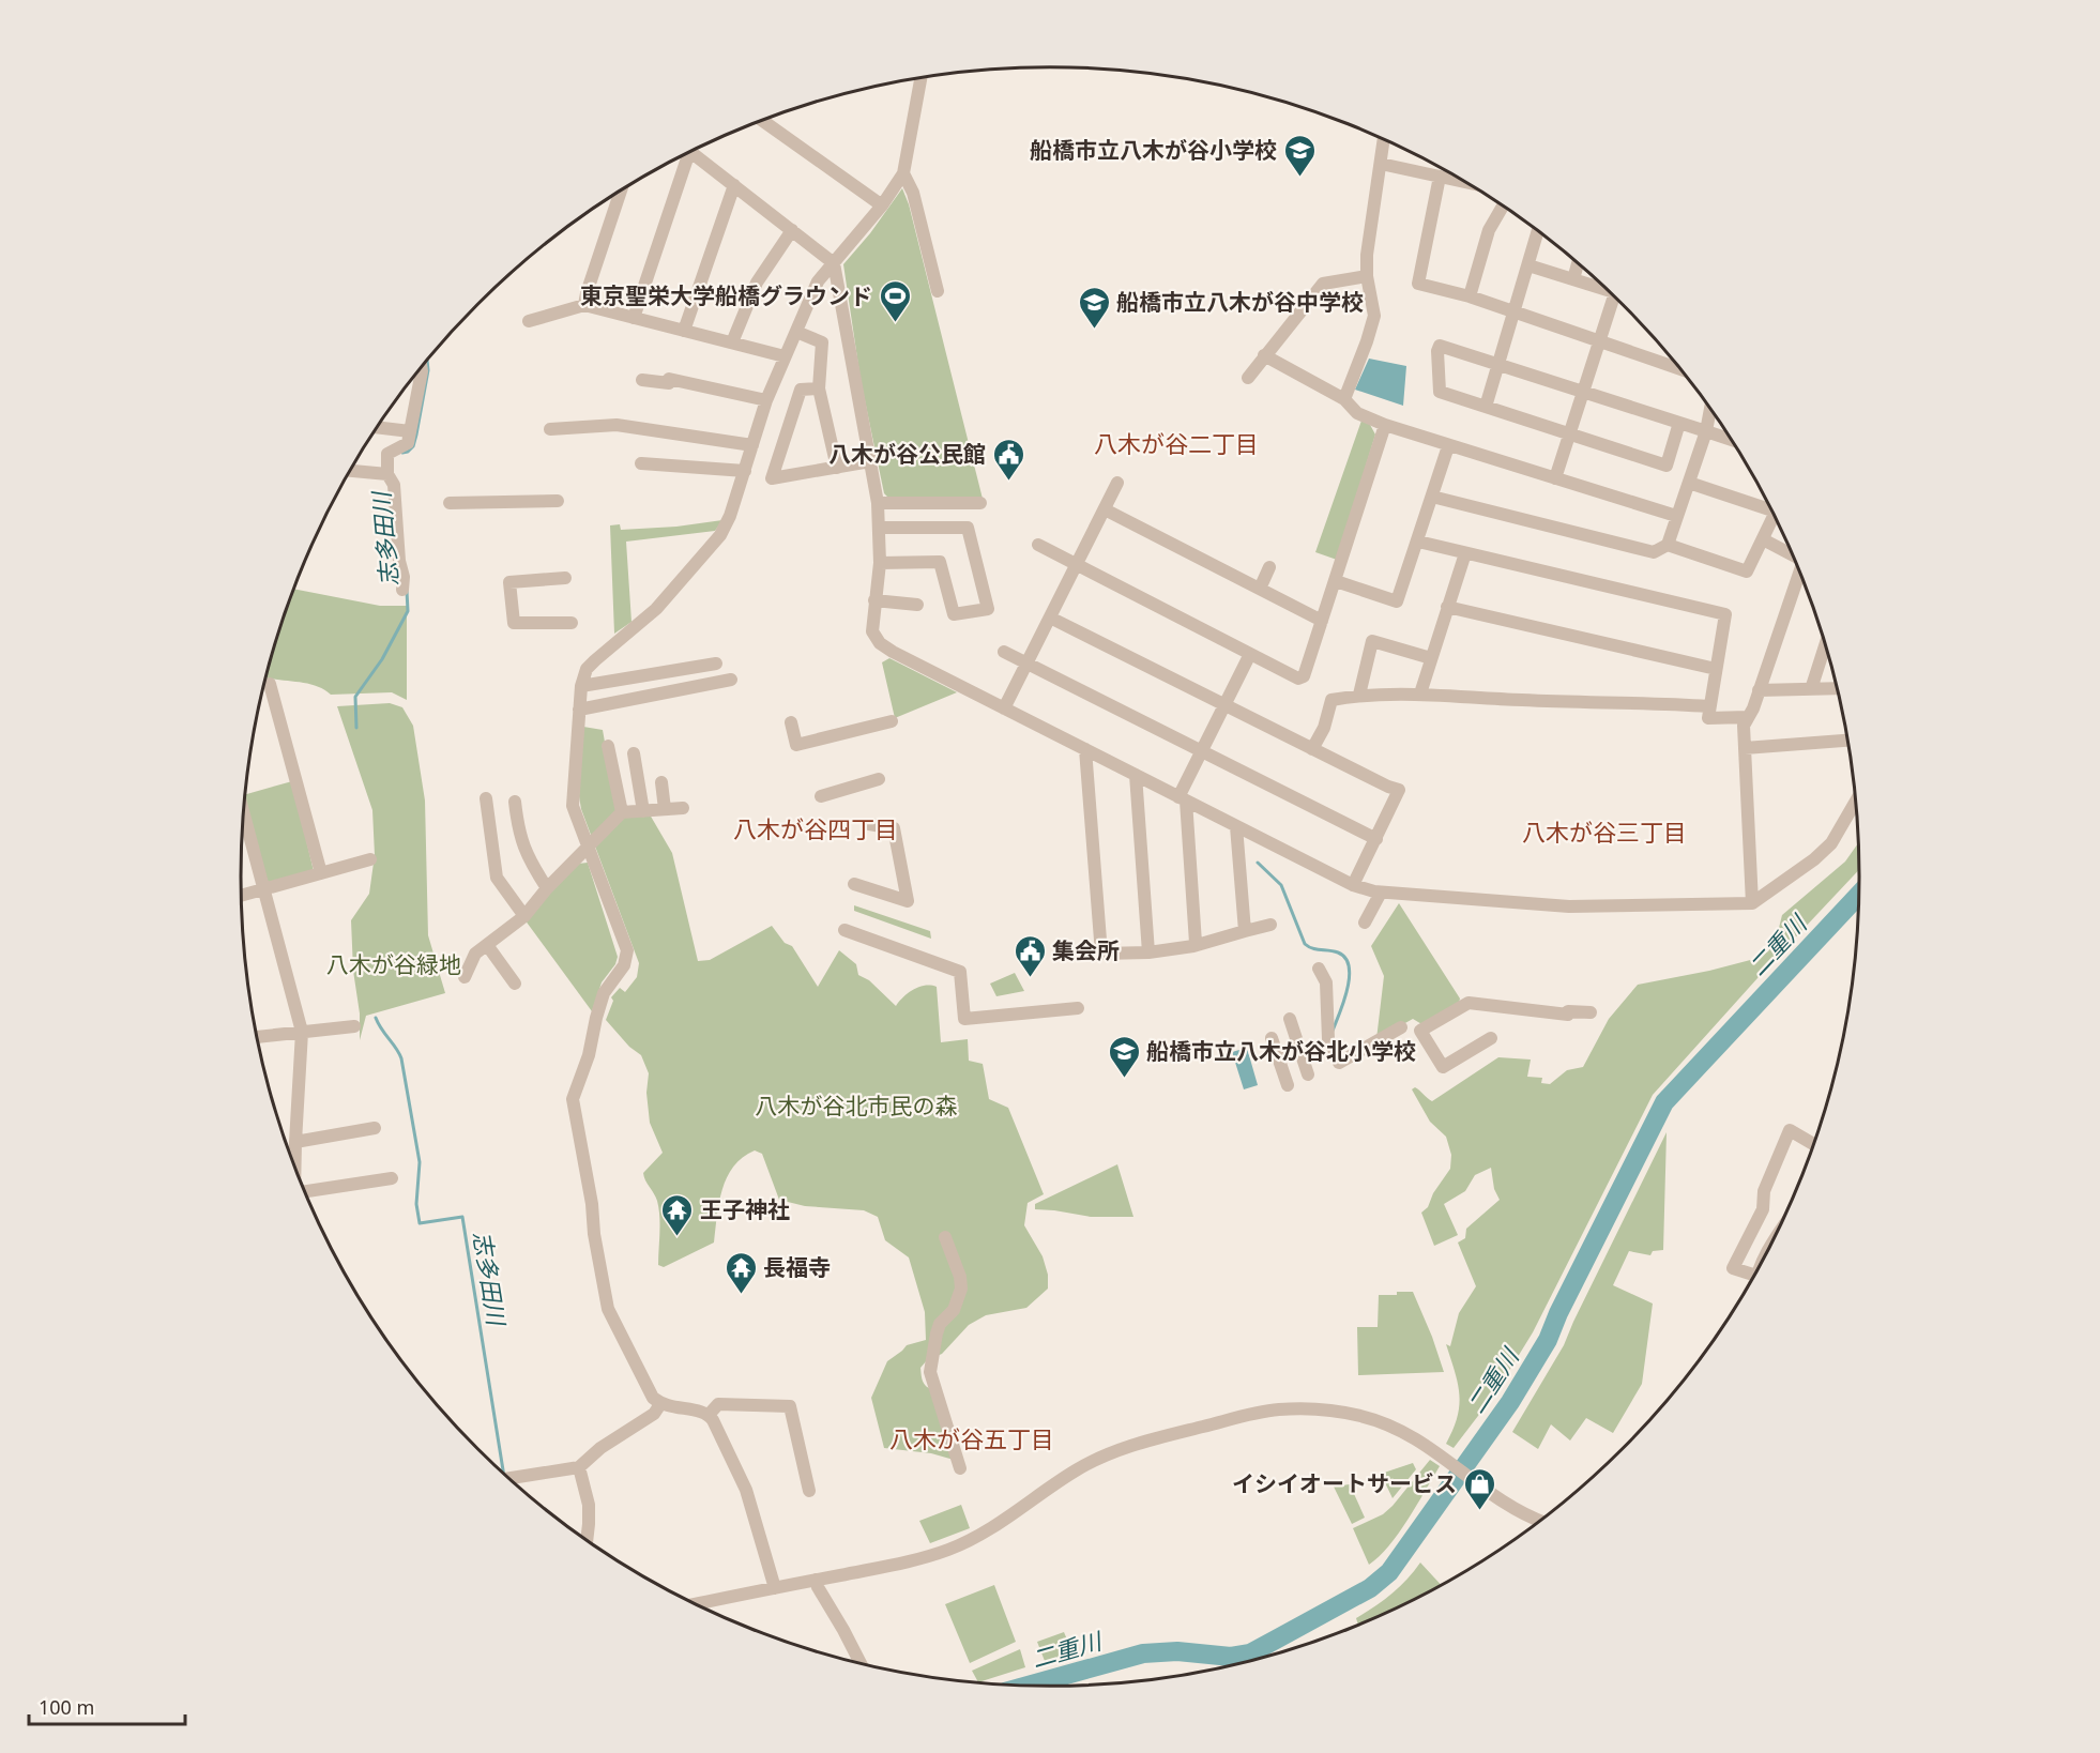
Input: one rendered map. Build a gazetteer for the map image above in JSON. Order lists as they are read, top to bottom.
{
  "districts": [
    "八木が谷二丁目",
    "八木が谷四丁目",
    "八木が谷三丁目",
    "八木が谷五丁目"
  ],
  "water": ["志多田川", "二重川"],
  "parks": ["八木が谷緑地", "八木が谷北市民の森"],
  "places": {
    "school or university": ["船橋市立八木が谷小学校", "船橋市立八木が谷中学校", "船橋市立八木が谷北小学校"],
    "sports": ["東京聖栄大学船橋グラウンド"],
    "public building": ["八木が谷公民館", "集会所"],
    "temple": ["王子神社", "長福寺"],
    "shop": ["イシイオートサービス"]
  },
  "scale_bar": "100 m"
}
